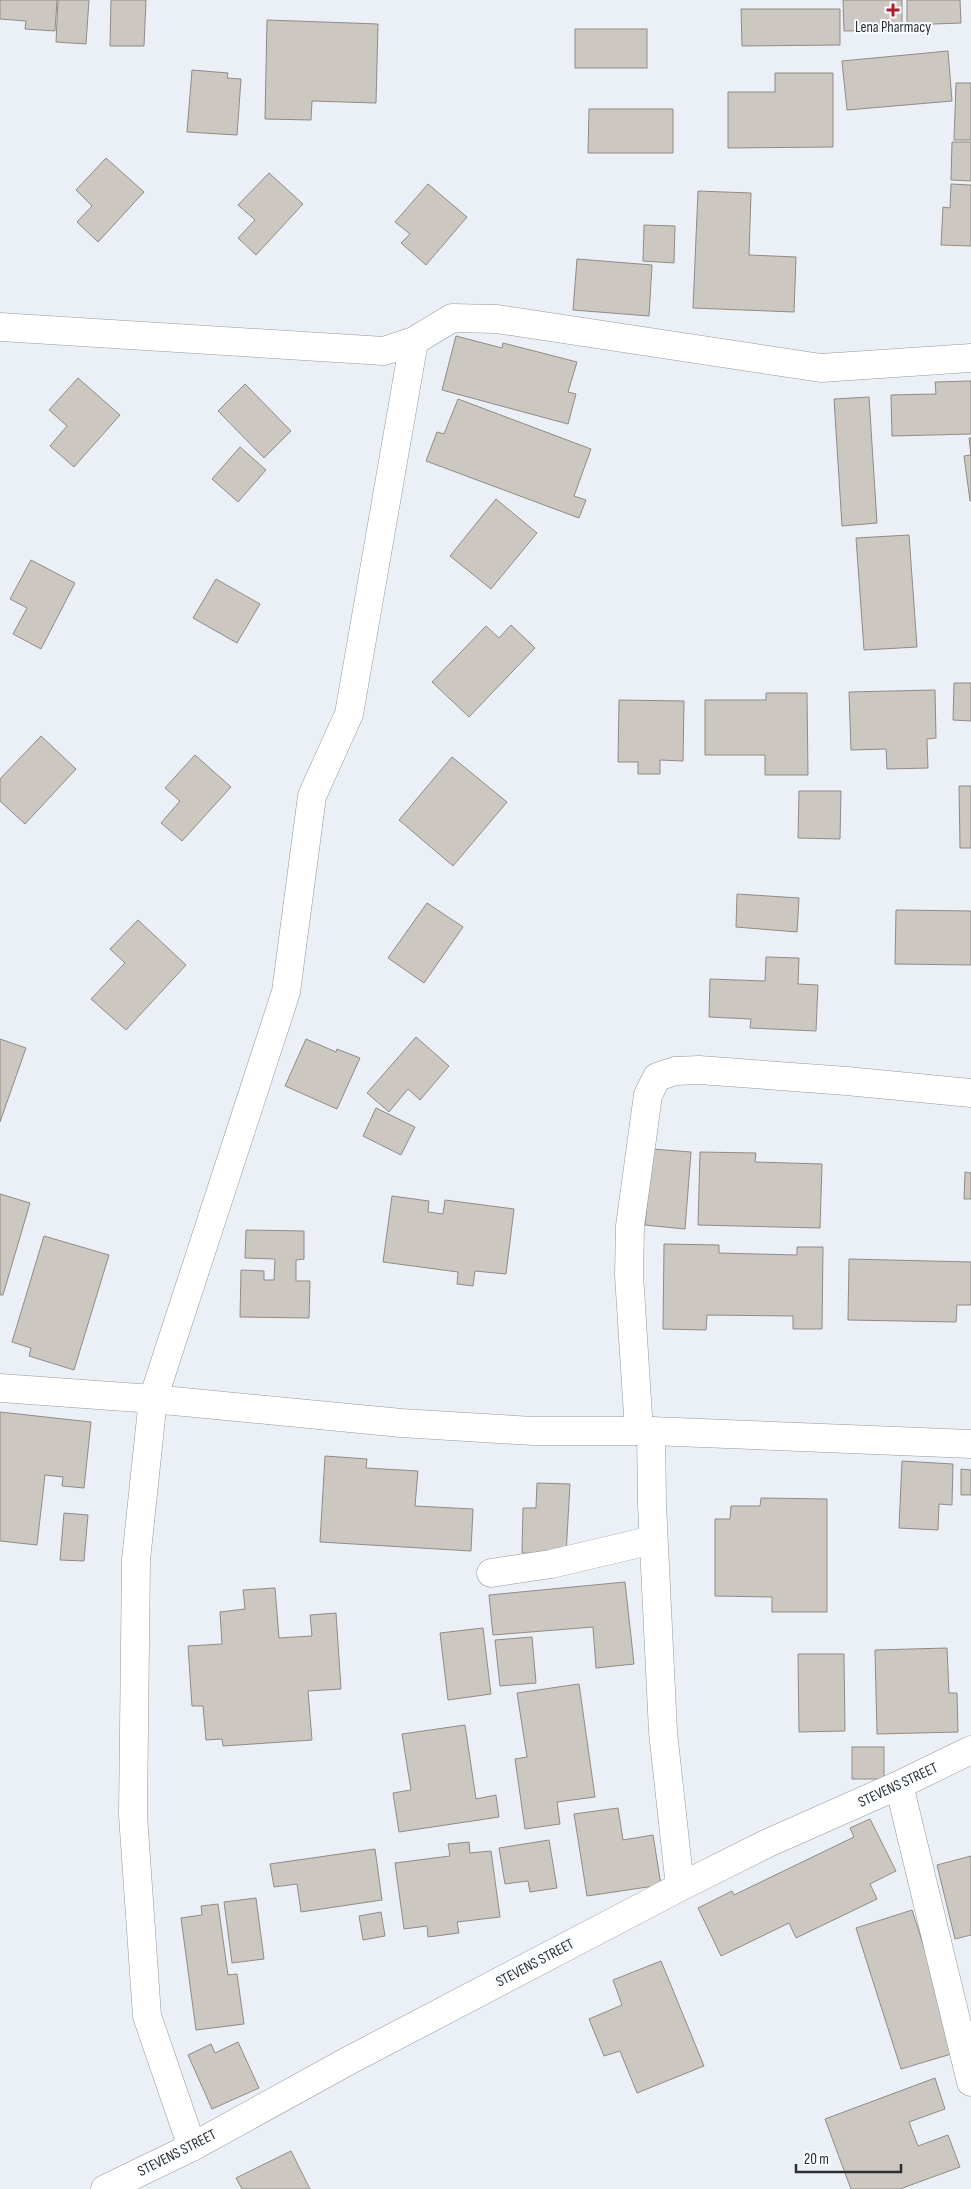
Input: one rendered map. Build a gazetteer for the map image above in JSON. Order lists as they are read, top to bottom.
{
  "streets": {
    "street": ["STEVENS STREET"]
  },
  "places": {
    "health": ["Lena Pharmacy"]
  },
  "scale_bar": "20 m"
}
